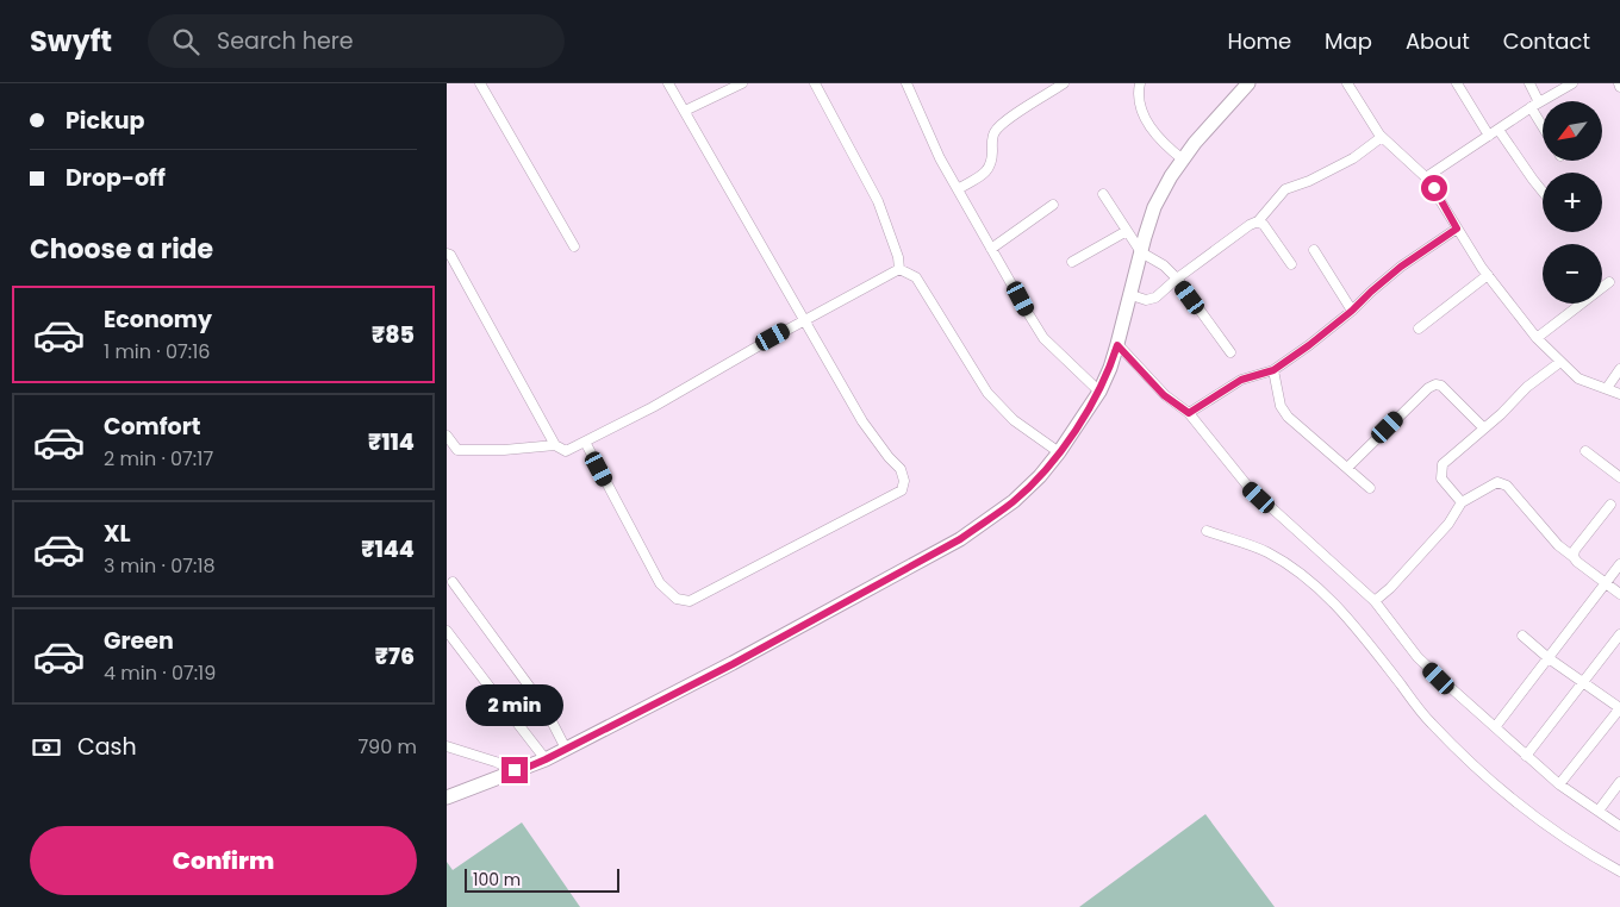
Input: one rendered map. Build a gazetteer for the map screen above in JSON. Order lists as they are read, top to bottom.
{
  "scale_bar": "100 m",
  "north": "bottom left",
  "page": {
    "header": "Swyft",
    "search": "Search here",
    "nav": [
      "Home",
      "Map",
      "About",
      "Contact"
    ],
    "banner": ["Pickup", "Drop-off"],
    "map_buttons": ["+", "−"],
    "heading": "Choose a ride",
    "list": [
      {
        "name": "Economy",
        "note": "1 min · 07:16",
        "value": "₹85"
      },
      {
        "name": "Comfort",
        "note": "2 min · 07:17",
        "value": "₹114"
      },
      {
        "name": "XL",
        "note": "3 min · 07:18",
        "value": "₹144"
      },
      {
        "name": "Green",
        "note": "4 min · 07:19",
        "value": "₹76"
      }
    ],
    "bubble": "2 min",
    "pay": ["Cash", "790 m"],
    "buttons": "Confirm",
    "scale": "100 m"
  }
}
